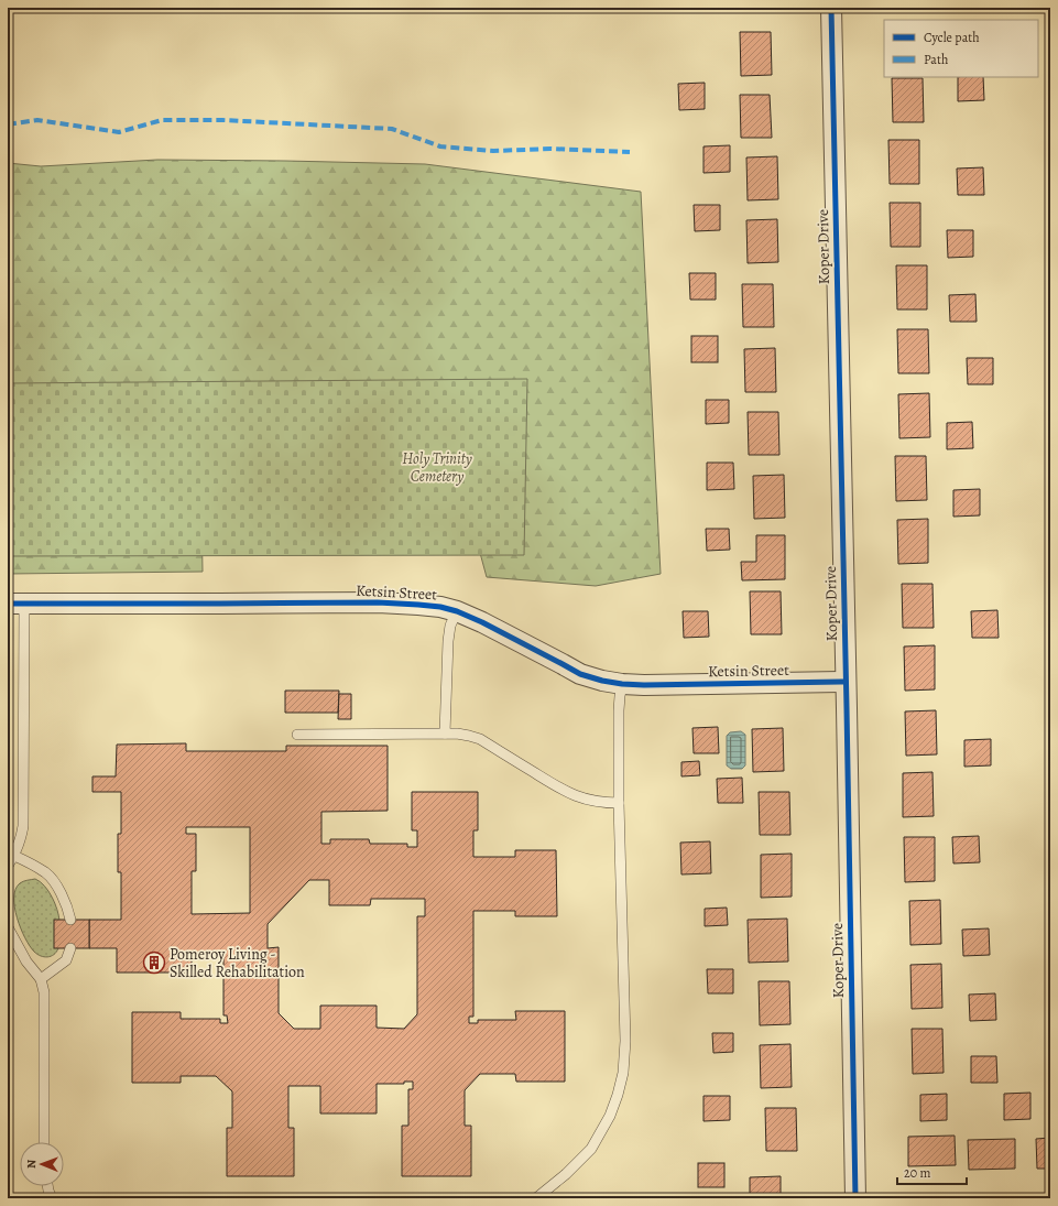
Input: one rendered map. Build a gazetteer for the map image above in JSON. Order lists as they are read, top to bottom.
{
  "streets": {
    "street": ["Koper Drive", "Ketsin Street"]
  },
  "crossings": [
    ["Koper Drive", "Ketsin Street"]
  ],
  "parks": ["Holy Trinity Cemetery"],
  "places": {
    "building": ["Pomeroy Living - Skilled Rehabilitation"]
  },
  "legend": ["Cycle path", "Path"],
  "scale_bar": "20 m",
  "north": "left"
}
